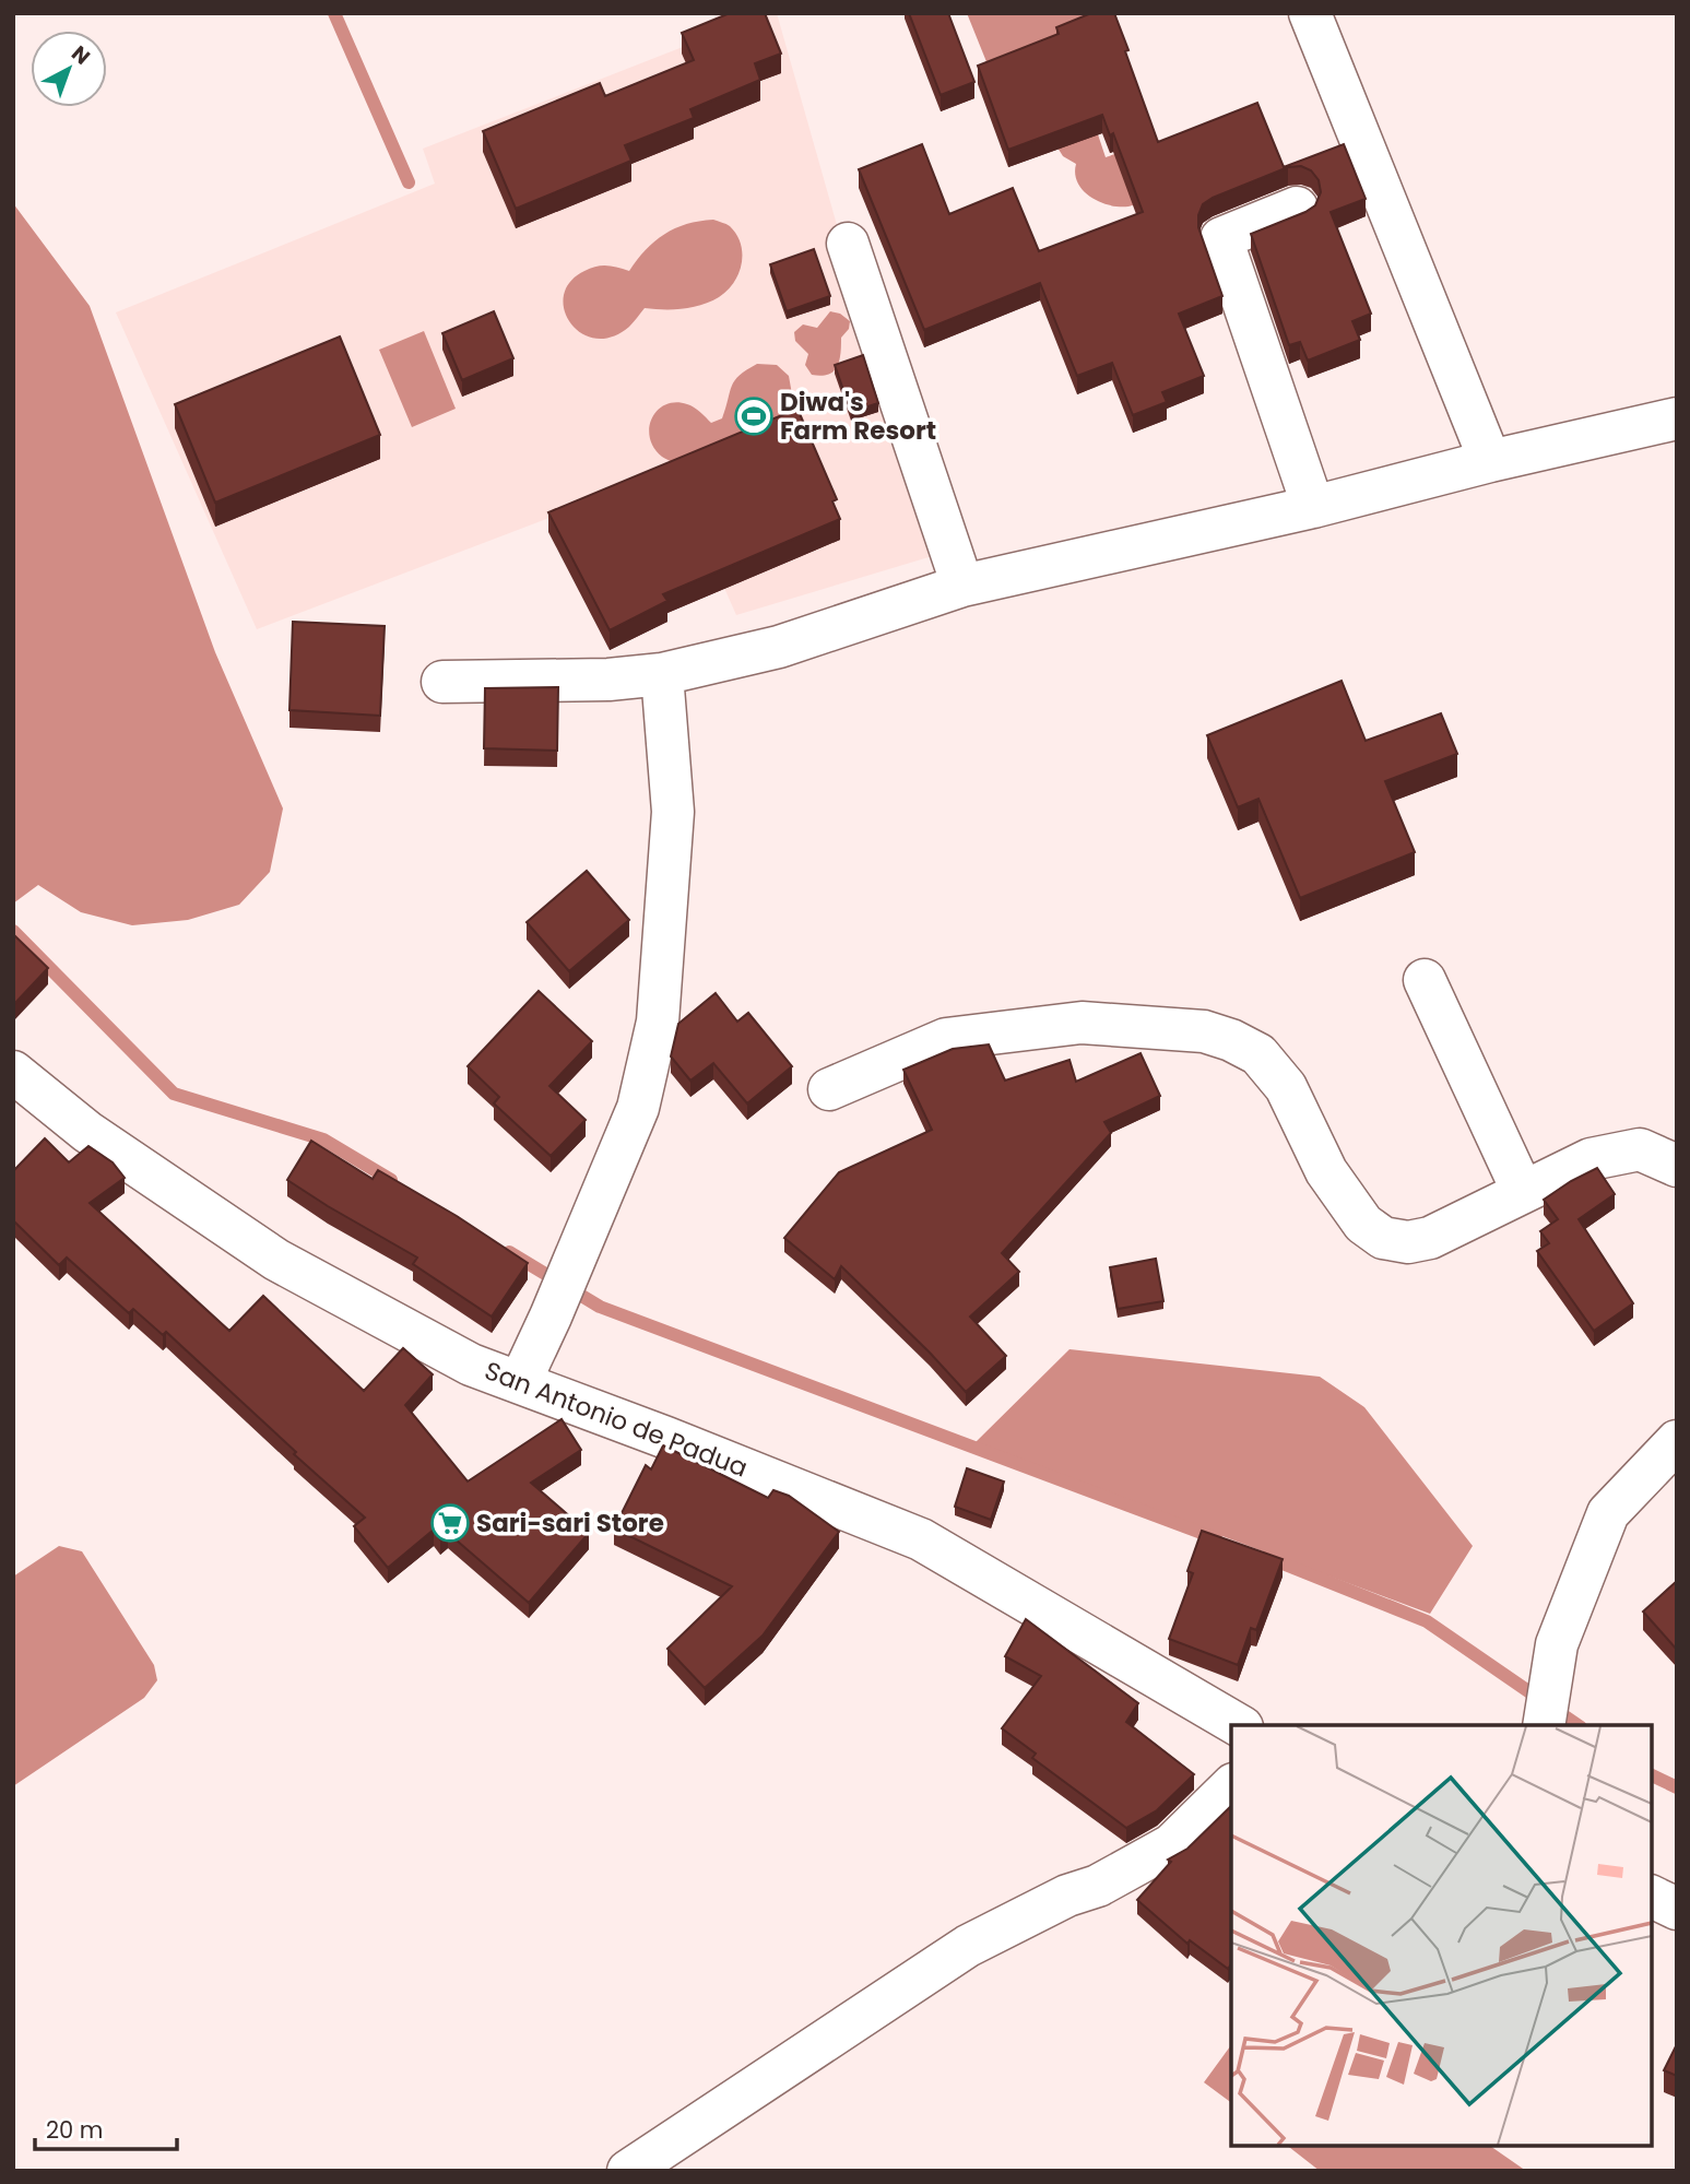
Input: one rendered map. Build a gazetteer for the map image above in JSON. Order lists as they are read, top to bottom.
{
  "streets": {
    "street": ["San Antonio de Padua"]
  },
  "places": {
    "sports": ["Diwa's Farm Resort"],
    "supermarket": ["Sari-sari Store"]
  },
  "scale_bar": "20 m",
  "north": "top right"
}
